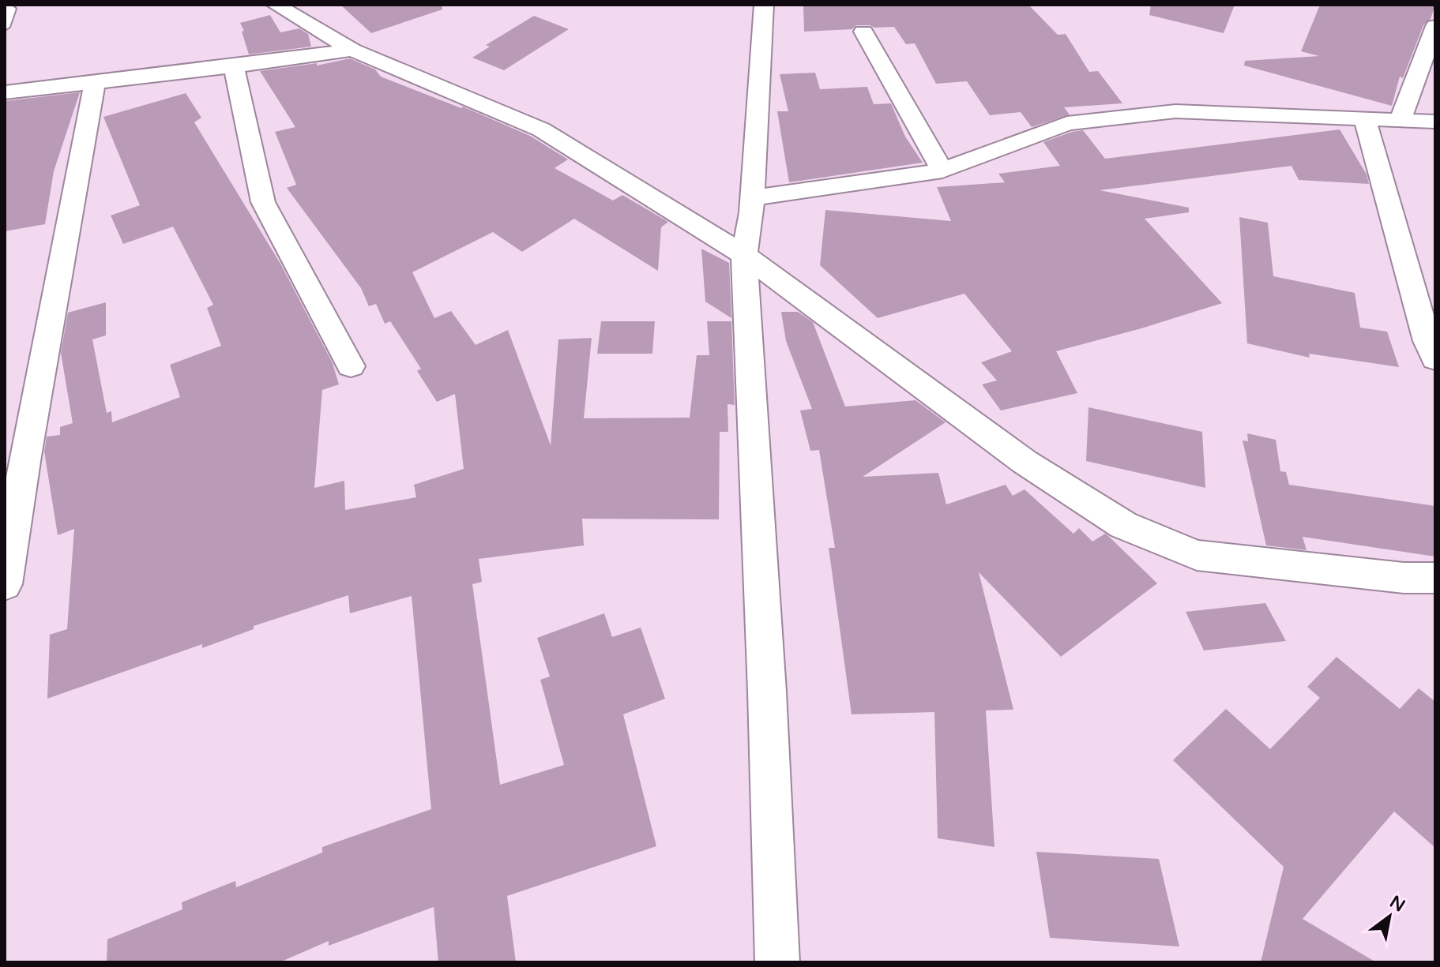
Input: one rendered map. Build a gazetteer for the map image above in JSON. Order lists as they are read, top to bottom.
{
  "north": "top right"
}
